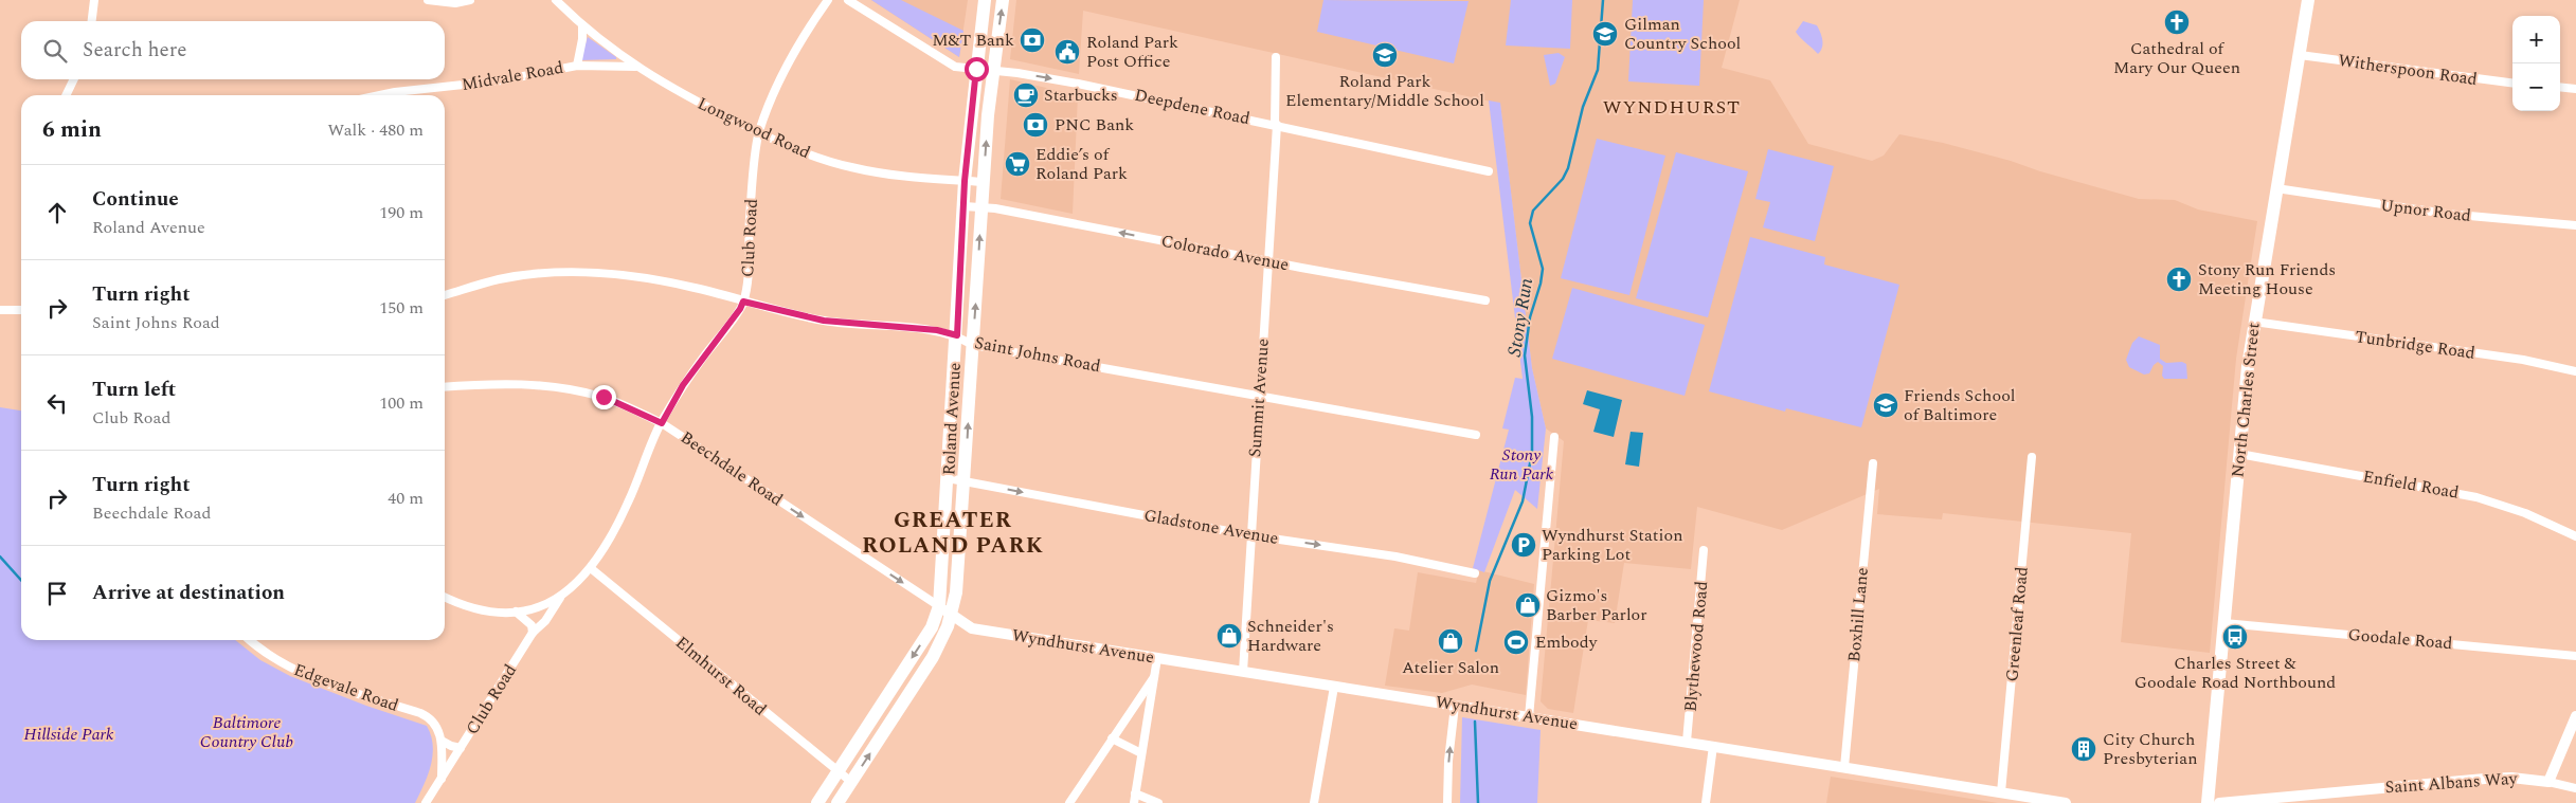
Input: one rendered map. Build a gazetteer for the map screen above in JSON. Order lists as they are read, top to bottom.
{
  "streets": {
    "main road": ["North Charles Street", "Roland Avenue"],
    "street": [
      "Witherspoon Road",
      "Midvale Road",
      "Deepdene Road",
      "Longwood Road",
      "Upnor Road",
      "Club Road",
      "Colorado Avenue",
      "Tunbridge Road",
      "Saint Johns Road",
      "Summit Avenue",
      "Beechdale Road",
      "Enfield Road",
      "Gladstone Avenue",
      "Boxhill Lane",
      "Greenleaf Road",
      "Goodale Road",
      "Wyndhurst Avenue",
      "Blythewood Road",
      "Elmhurst Road",
      "Edgevale Road",
      "Saint Albans Way"
    ]
  },
  "crossings": [
    ["Witherspoon Road", "North Charles Street"],
    ["Midvale Road", "Longwood Road"],
    ["Deepdene Road", "Summit Avenue"],
    ["Deepdene Road", "Roland Avenue"],
    ["Longwood Road", "Club Road"],
    ["Longwood Road", "Roland Avenue"],
    ["Upnor Road", "North Charles Street"],
    ["Club Road", "Saint Johns Road"],
    ["Club Road", "Beechdale Road"],
    ["Club Road", "Elmhurst Road"],
    ["Colorado Avenue", "Summit Avenue"],
    ["Colorado Avenue", "Roland Avenue"],
    ["Tunbridge Road", "North Charles Street"],
    ["Saint Johns Road", "Summit Avenue"],
    ["Saint Johns Road", "Roland Avenue"],
    ["Summit Avenue", "Gladstone Avenue"],
    ["Summit Avenue", "Wyndhurst Avenue"],
    ["North Charles Street", "Enfield Road"],
    ["North Charles Street", "Goodale Road"],
    ["Roland Avenue", "Beechdale Road"],
    ["Roland Avenue", "Gladstone Avenue"],
    ["Roland Avenue", "Wyndhurst Avenue"],
    ["Roland Avenue", "Elmhurst Road"],
    ["Beechdale Road", "Wyndhurst Avenue"],
    ["Boxhill Lane", "Wyndhurst Avenue"],
    ["Greenleaf Road", "Wyndhurst Avenue"],
    ["Wyndhurst Avenue", "Blythewood Road"]
  ],
  "one_way": [
    "Deepdene Road",
    "Colorado Avenue",
    "Beechdale Road",
    "Gladstone Avenue"
  ],
  "districts": ["WYNDHURST", "GREATER ROLAND PARK"],
  "water": ["Stony Run"],
  "parks": ["Stony Run Park", "Baltimore Country Club", "Hillside Park"],
  "places": {
    "church": ["Cathedral of Mary Our Queen", "Stony Run Friends Meeting House"],
    "school or university": ["Gilman Country School", "Roland Park Elementary/Middle School", "Friends School of Baltimore"],
    "bank": ["M&T Bank", "PNC Bank"],
    "public building": ["Roland Park Post Office"],
    "cafe": ["Starbucks"],
    "supermarket": ["Eddie’s of Roland Park"],
    "parking": ["Wyndhurst Station Parking Lot"],
    "shop": ["Gizmo's Barber Parlor", "Schneider's Hardware", "Atelier Salon"],
    "bus stop": ["Charles Street & Goodale Road Northbound"],
    "sports": ["Embody"],
    "building": ["City Church Presbyterian"]
  },
  "page": {
    "map_buttons": ["+", "−"],
    "search": "Search here",
    "heading": ["6 min", "Walk · 480 m"],
    "list": [
      ["Continue", "Roland Avenue", "190 m"],
      ["Turn right", "Saint Johns Road", "150 m"],
      ["Turn left", "Club Road", "100 m"],
      ["Turn right", "Beechdale Road", "40 m"],
      "Arrive at destination"
    ]
  }
}
